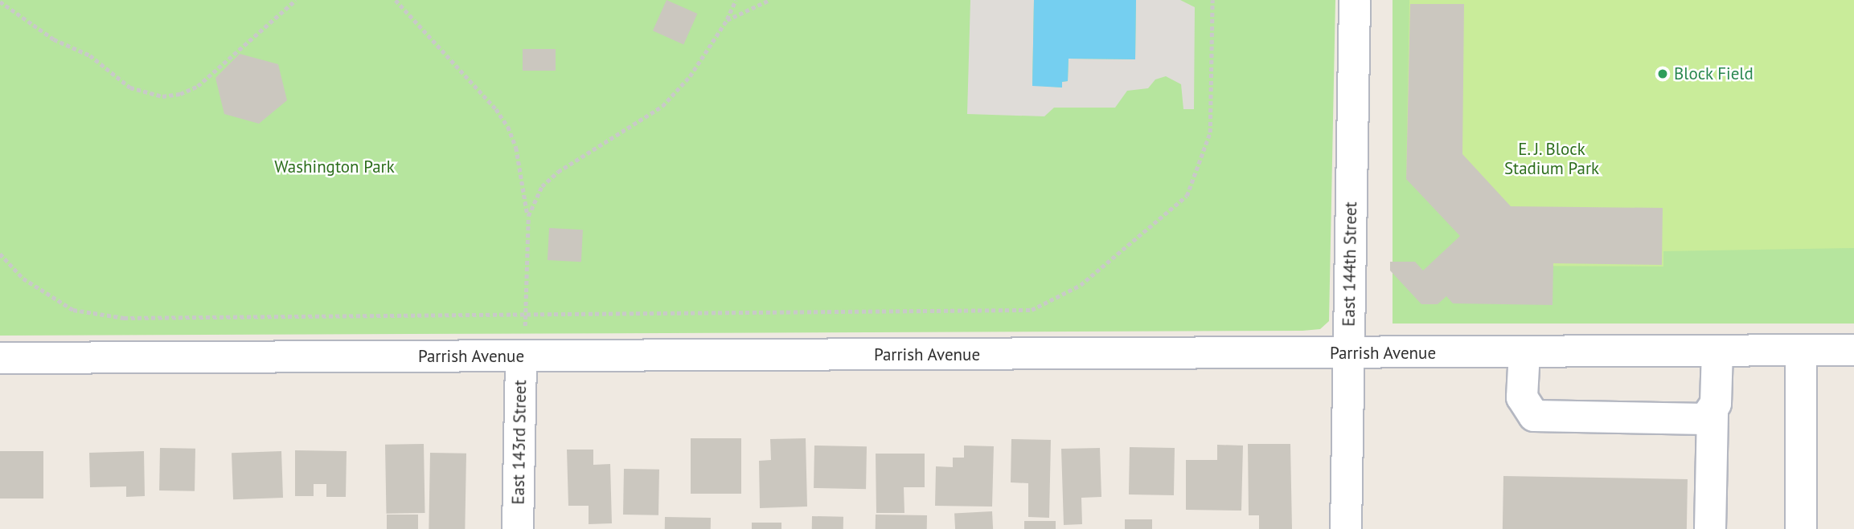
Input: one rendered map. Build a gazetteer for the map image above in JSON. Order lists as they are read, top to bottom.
{
  "streets": {
    "street": ["East 144th Street", "Parrish Avenue", "East 143rd Street"]
  },
  "crossings": [
    ["East 144th Street", "Parrish Avenue"],
    ["Parrish Avenue", "East 143rd Street"]
  ],
  "parks": ["E. J. Block Stadium Park", "Washington Park"],
  "places": ["Block Field"]
}
